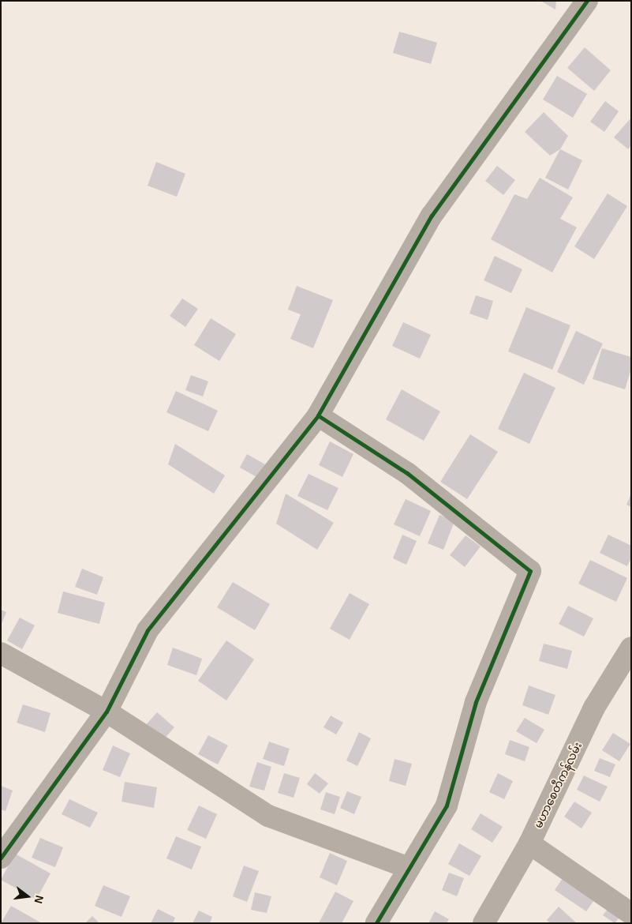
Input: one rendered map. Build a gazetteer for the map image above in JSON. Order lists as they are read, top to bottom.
{
  "streets": {
    "street": ["မဟာစေတီကန်လမ်း"]
  },
  "north": "right"
}
